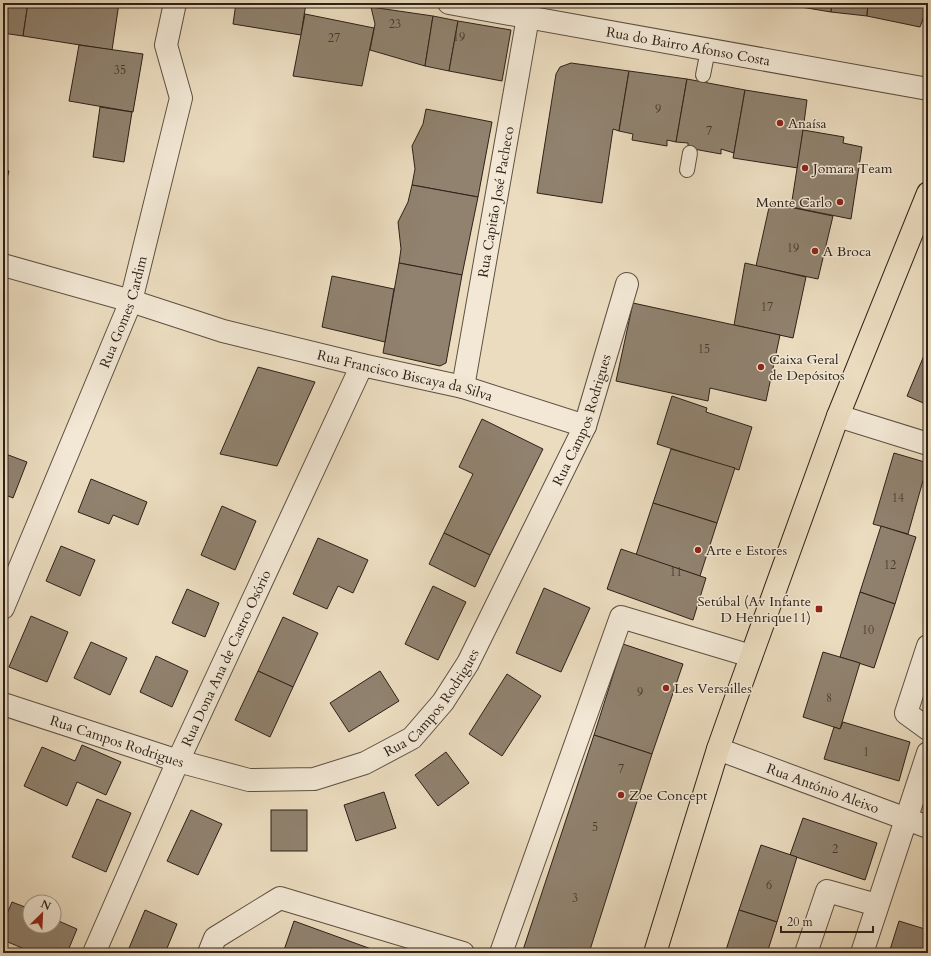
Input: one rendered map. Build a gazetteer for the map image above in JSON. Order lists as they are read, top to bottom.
{
  "streets": {
    "street": [
      "Rua do Bairro Afonso Costa",
      "Rua Capitão José Pacheco",
      "Rua Gomes Cardim",
      "Rua Francisco Biscaya da Silva",
      "Rua Campos Rodrigues",
      "Rua Dona Ana de Castro Osório",
      "Rua António Aleixo"
    ]
  },
  "crossings": [
    ["Rua do Bairro Afonso Costa", "Rua Capitão José Pacheco"],
    ["Rua Capitão José Pacheco", "Rua Francisco Biscaya da Silva"],
    ["Rua Gomes Cardim", "Rua Francisco Biscaya da Silva"],
    ["Rua Francisco Biscaya da Silva", "Rua Campos Rodrigues"],
    ["Rua Francisco Biscaya da Silva", "Rua Dona Ana de Castro Osório"],
    ["Rua Campos Rodrigues", "Rua Dona Ana de Castro Osório"]
  ],
  "places": {
    "other": [
      "Anaísa",
      "Jomara Team",
      "Monte Carlo",
      "A Broca",
      "Caixa Geral de Depósitos",
      "Arte e Estores",
      "Les Versailles",
      "Zoe Concept"
    ],
    "transit": ["Setúbal (Av Infante D Henrique11)"]
  },
  "house_numbers": [
    "23",
    "19",
    "27",
    "35",
    "9",
    "7",
    "19",
    "17",
    "15",
    "14",
    "12",
    "11",
    "10",
    "9",
    "8",
    "1",
    "7",
    "5",
    "2",
    "6",
    "3"
  ],
  "scale_bar": "20 m",
  "north": "top right"
}
